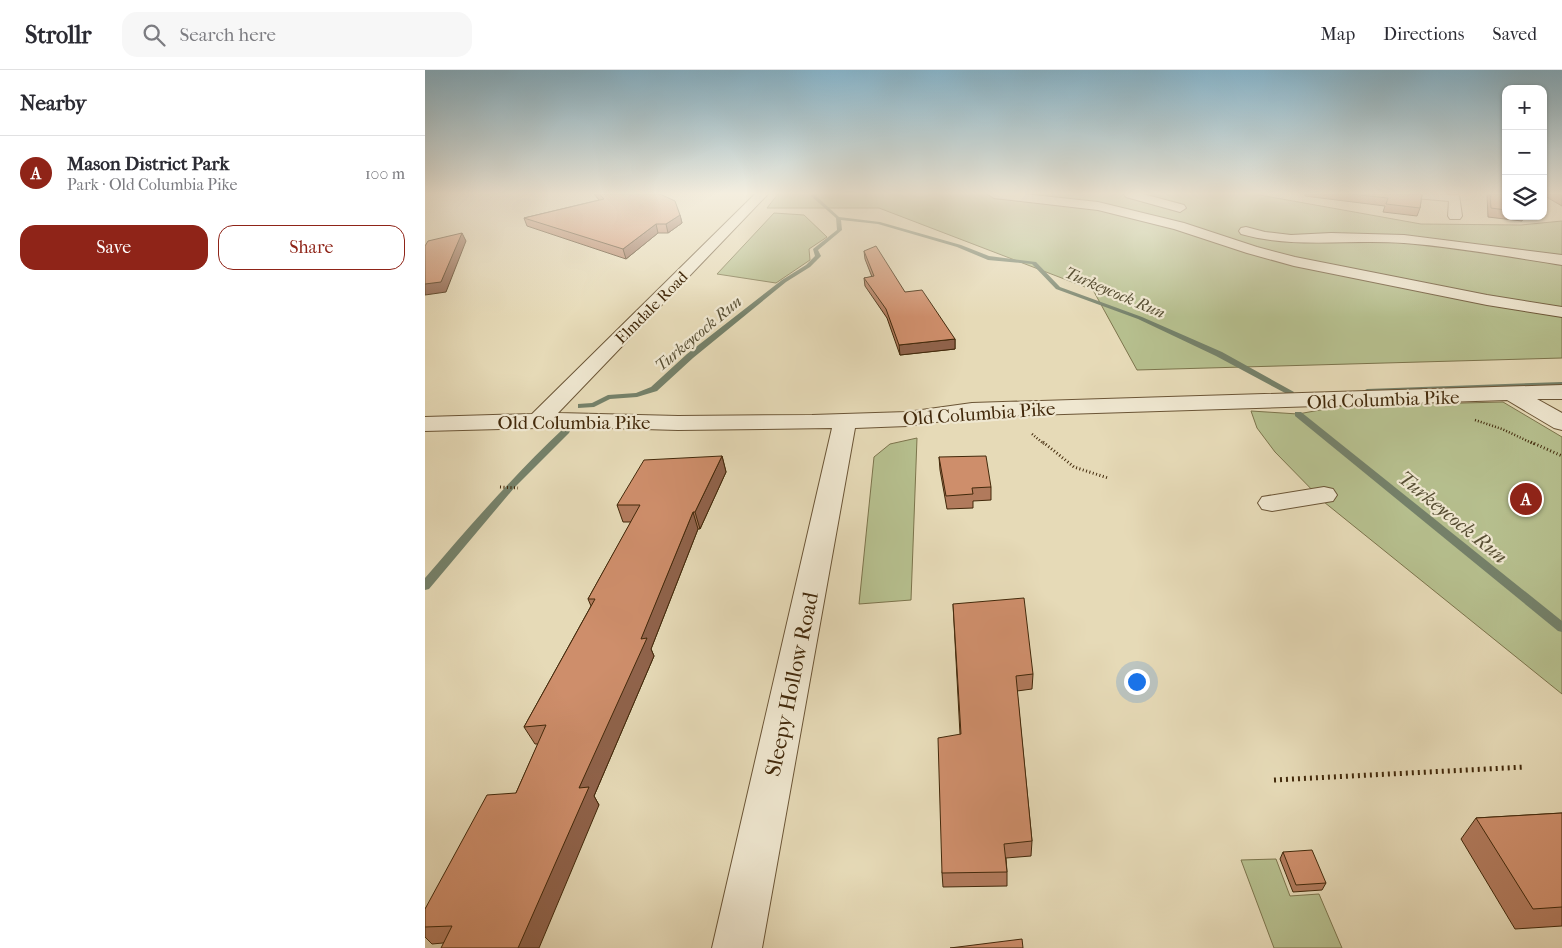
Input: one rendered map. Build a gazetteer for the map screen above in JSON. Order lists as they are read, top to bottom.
{
  "streets": {
    "street": ["Elmdale Road", "Old Columbia Pike", "Sleepy Hollow Road"]
  },
  "crossings": [
    ["Elmdale Road", "Old Columbia Pike"],
    ["Old Columbia Pike", "Sleepy Hollow Road"]
  ],
  "water": ["Turkeycock Run"],
  "page": {
    "header": "Strollr",
    "search": "Search here",
    "nav": ["Map", "Directions", "Saved"],
    "heading": "Nearby",
    "map_buttons": ["+", "−"],
    "list": [
      {
        "mark": "A",
        "name": "Mason District Park",
        "note": "Park · Old Columbia Pike",
        "value": "100 m"
      }
    ],
    "buttons": ["Save", "Share"],
    "pins": "A"
  }
}
